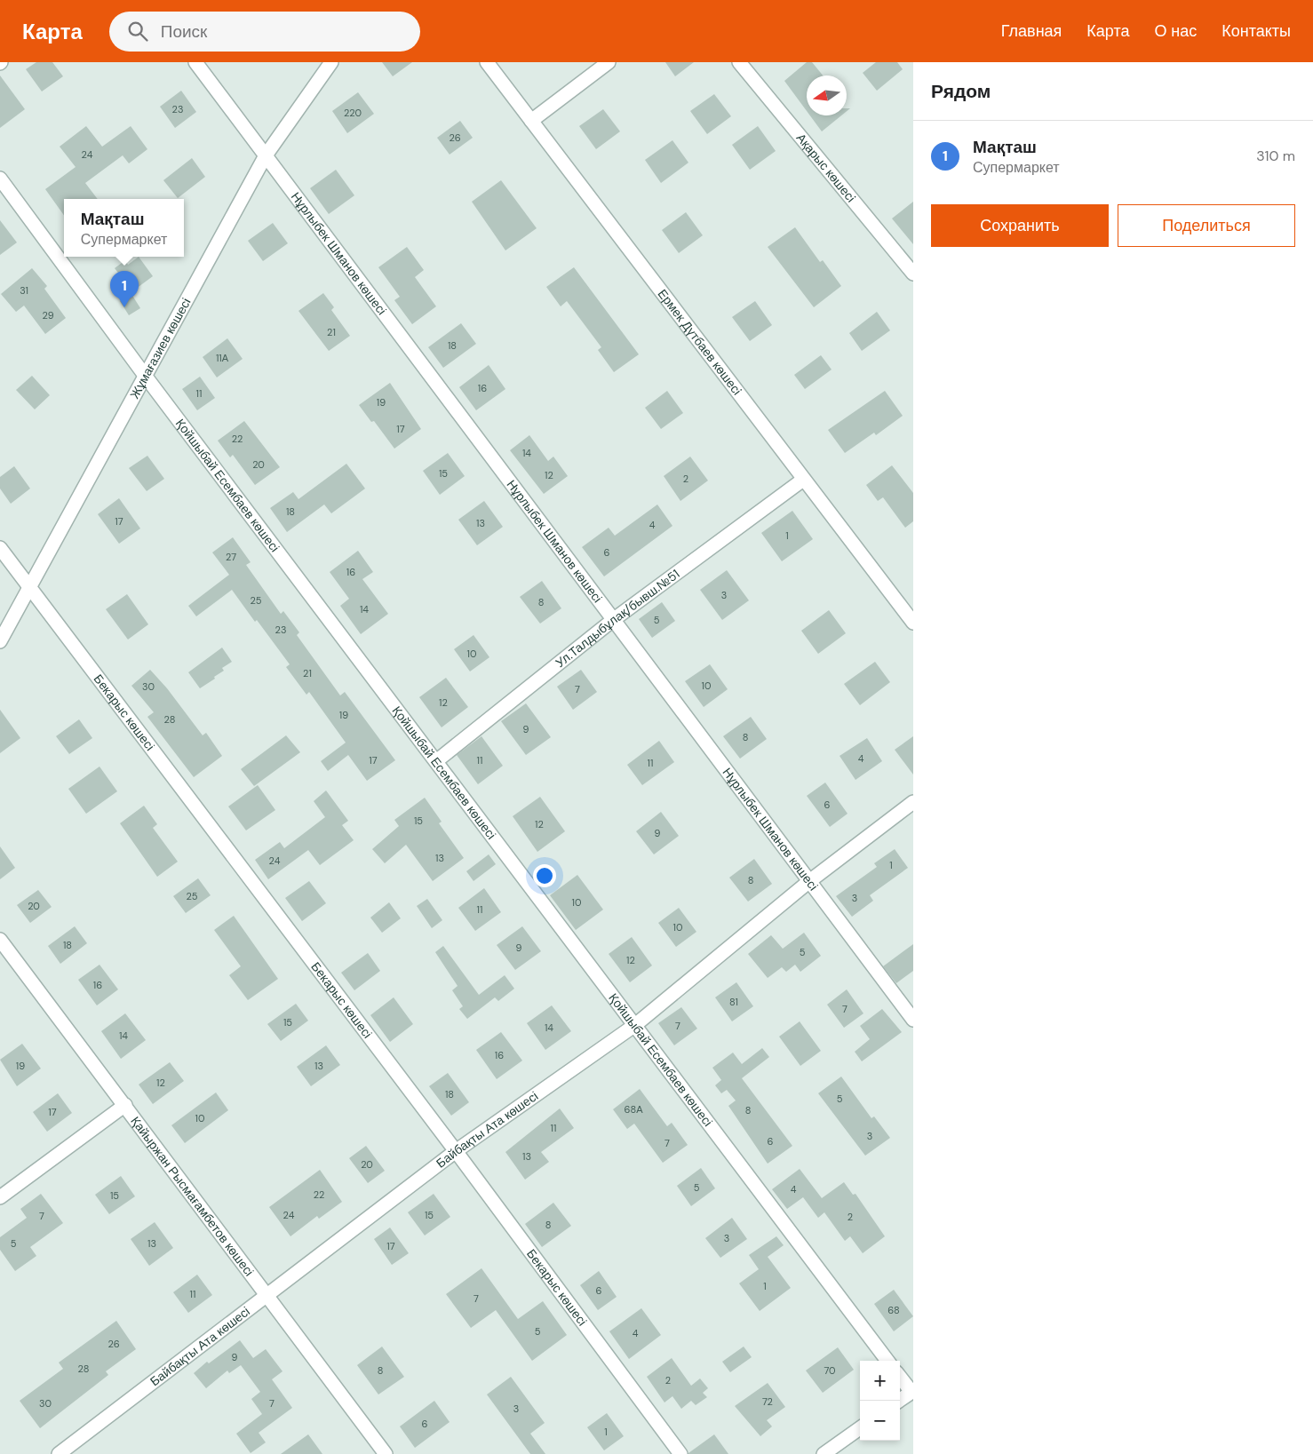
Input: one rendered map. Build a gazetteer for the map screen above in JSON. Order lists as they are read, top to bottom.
{
  "streets": {
    "street": [
      "Ақарыс көшесi",
      "Нұрлыбек Шманов көшесі",
      "Ермек Дүтбаев көшесi",
      "Жұмағазиев көшесі",
      "Қойшыбай Есембаев көшесі",
      "Ул.Талдыбұлақ/бывш.№51",
      "Бекарыс көшесі",
      "Байбақты Ата көшесі",
      "Қайыржан Рысмағамбетов көшесі"
    ]
  },
  "crossings": [
    ["Нұрлыбек Шманов көшесі", "Жұмағазиев көшесі"],
    ["Нұрлыбек Шманов көшесі", "Ул.Талдыбұлақ/бывш.№51"],
    ["Нұрлыбек Шманов көшесі", "Байбақты Ата көшесі"],
    ["Ермек Дүтбаев көшесi", "Ул.Талдыбұлақ/бывш.№51"],
    ["Жұмағазиев көшесі", "Қойшыбай Есембаев көшесі"],
    ["Жұмағазиев көшесі", "Бекарыс көшесі"],
    ["Қойшыбай Есембаев көшесі", "Ул.Талдыбұлақ/бывш.№51"],
    ["Қойшыбай Есембаев көшесі", "Байбақты Ата көшесі"],
    ["Бекарыс көшесі", "Байбақты Ата көшесі"],
    ["Байбақты Ата көшесі", "Қайыржан Рысмағамбетов көшесі"]
  ],
  "house_numbers": [
    "23",
    "220",
    "26",
    "24",
    "31",
    "29",
    "21",
    "18",
    "11А",
    "16",
    "11",
    "19",
    "17",
    "22",
    "14",
    "20",
    "15",
    "12",
    "2",
    "18",
    "17",
    "13",
    "4",
    "1",
    "6",
    "27",
    "16",
    "3",
    "25",
    "8",
    "14",
    "5",
    "23",
    "10",
    "21",
    "10",
    "30",
    "7",
    "12",
    "19",
    "28",
    "9",
    "8",
    "4",
    "17",
    "11",
    "11",
    "6",
    "15",
    "12",
    "9",
    "13",
    "24",
    "1",
    "8",
    "25",
    "3",
    "10",
    "20",
    "11",
    "10",
    "18",
    "9",
    "5",
    "12",
    "16",
    "81",
    "7",
    "15",
    "7",
    "14",
    "14",
    "16",
    "19",
    "13",
    "12",
    "18",
    "5",
    "68А",
    "8",
    "17",
    "10",
    "11",
    "3",
    "6",
    "7",
    "13",
    "20",
    "5",
    "4",
    "22",
    "15",
    "24",
    "15",
    "7",
    "2",
    "8",
    "3",
    "5",
    "13",
    "17",
    "1",
    "6",
    "11",
    "7",
    "68",
    "5",
    "4",
    "26",
    "9",
    "28",
    "8",
    "70",
    "2",
    "72",
    "30",
    "7",
    "3",
    "6",
    "1"
  ],
  "north": "left",
  "page": {
    "header": "Карта",
    "search": "Поиск",
    "nav": [
      "Главная",
      "Карта",
      "О нас",
      "Контакты"
    ],
    "heading": "Рядом",
    "list": [
      {
        "mark": "1",
        "name": "Мақташ",
        "note": "Супермаркет",
        "value": "310 m"
      }
    ],
    "buttons": ["Сохранить", "Поделиться"],
    "popup": ["Мақташ", "Супермаркет"],
    "pins": "1",
    "map_buttons": ["+", "−"]
  }
}
